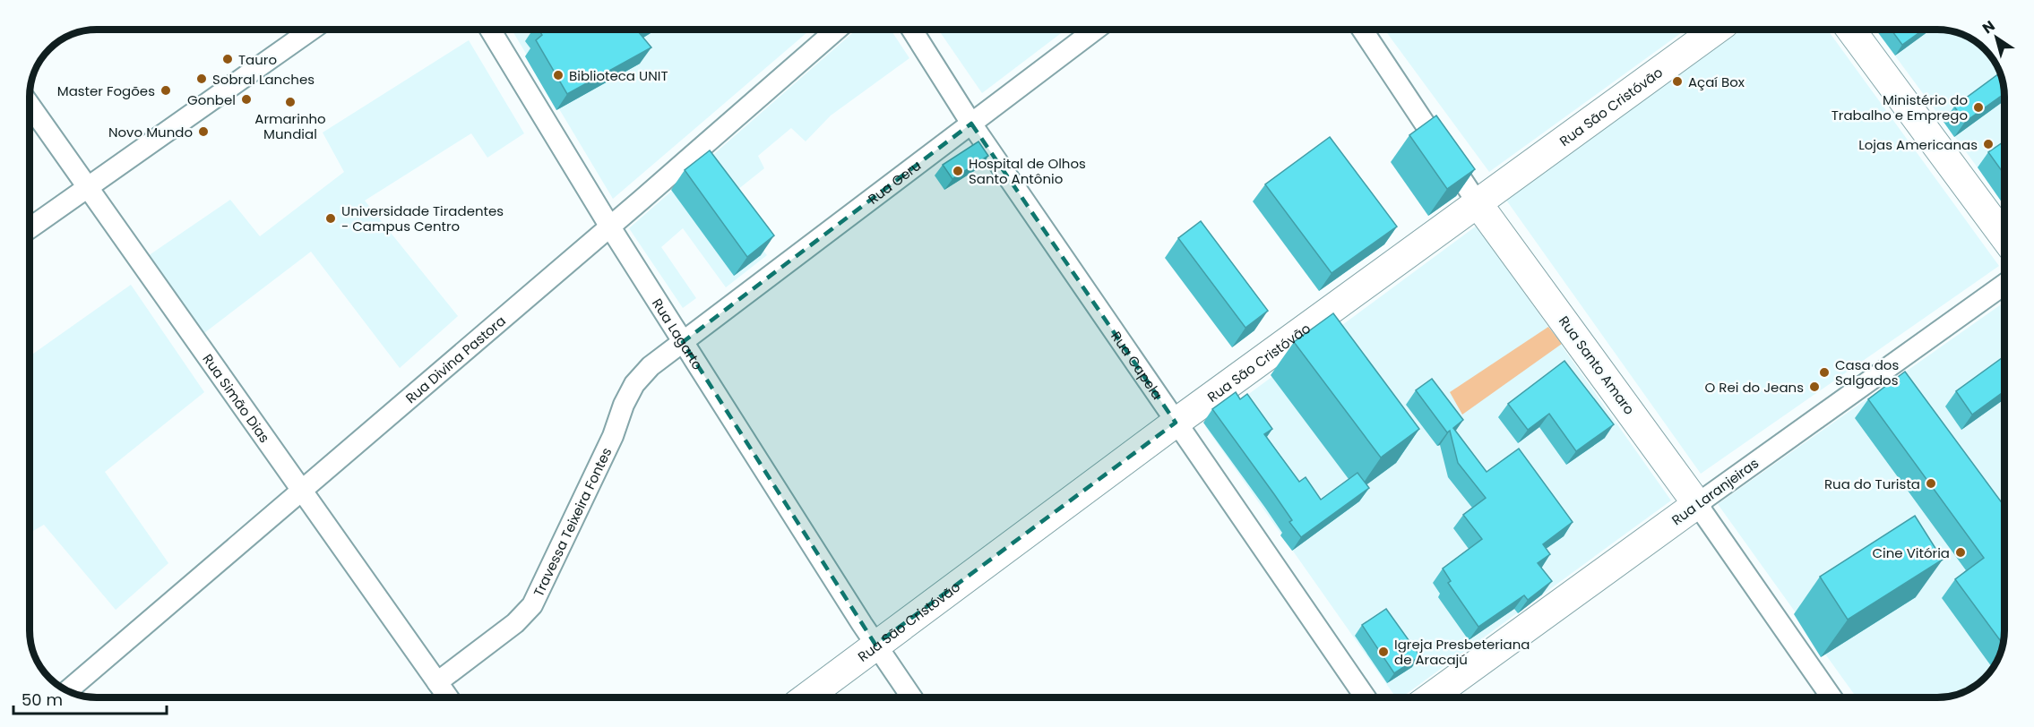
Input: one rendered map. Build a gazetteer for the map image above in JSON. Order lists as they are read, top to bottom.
{
  "streets": {
    "street": [
      "Rua São Cristóvão",
      "Rua Geru",
      "Rua Lagarto",
      "Rua Divina Pastora",
      "Rua Capela",
      "Rua Santo Amaro",
      "Rua Simão Dias",
      "Rua Laranjeiras",
      "Travessa Teixeira Fontes"
    ]
  },
  "crossings": [
    ["Rua São Cristóvão", "Rua Lagarto"],
    ["Rua São Cristóvão", "Rua Capela"],
    ["Rua São Cristóvão", "Rua Santo Amaro"],
    ["Rua Geru", "Rua Lagarto"],
    ["Rua Geru", "Rua Capela"],
    ["Rua Geru", "Travessa Teixeira Fontes"],
    ["Rua Lagarto", "Rua Divina Pastora"],
    ["Rua Lagarto", "Travessa Teixeira Fontes"],
    ["Rua Divina Pastora", "Rua Simão Dias"],
    ["Rua Santo Amaro", "Rua Laranjeiras"],
    ["Rua Simão Dias", "Travessa Teixeira Fontes"]
  ],
  "places": [
    "Tauro",
    "Biblioteca UNIT",
    "Sobral Lanches",
    "Açaí Box",
    "Master Fogões",
    "Gonbel",
    "Armarinho Mundial",
    "Ministério do Trabalho e Emprego",
    "Novo Mundo",
    "Lojas Americanas",
    "Hospital de Olhos Santo Antônio",
    "Universidade Tiradentes - Campus Centro",
    "Casa dos Salgados",
    "O Rei do Jeans",
    "Rua do Turista",
    "Cine Vitória",
    "Igreja Presbeteriana de Aracajú"
  ],
  "scale_bar": "50 m",
  "north": "top left"
}
